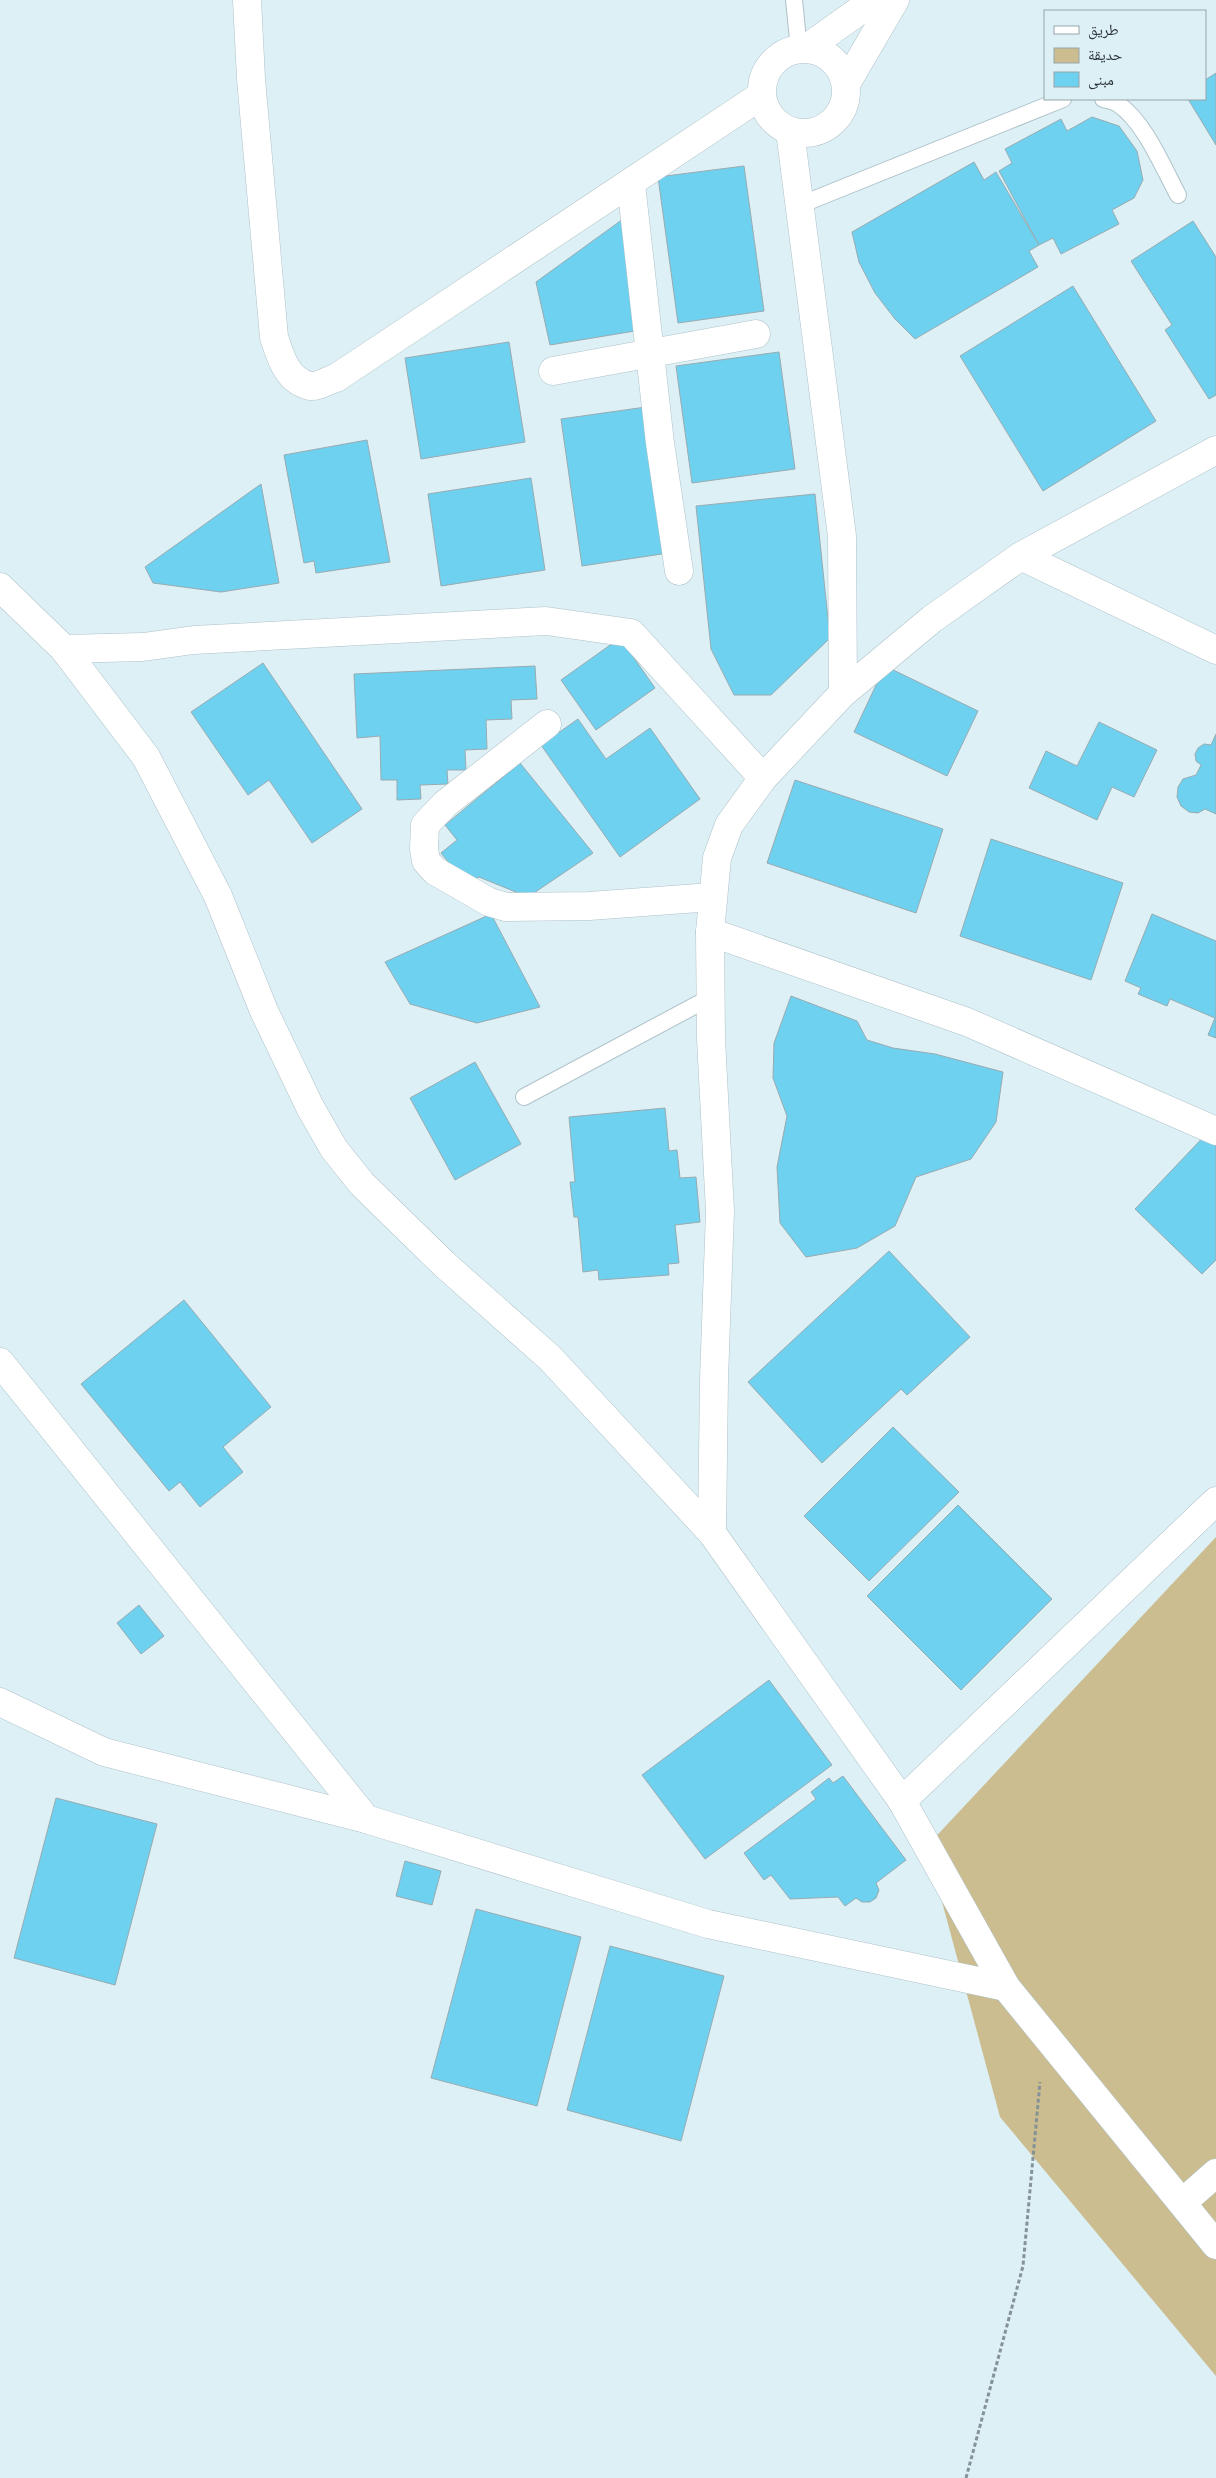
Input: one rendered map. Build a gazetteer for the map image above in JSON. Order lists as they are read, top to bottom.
{
  "legend": ["طريق", "حديقة", "مبنى"]
}
